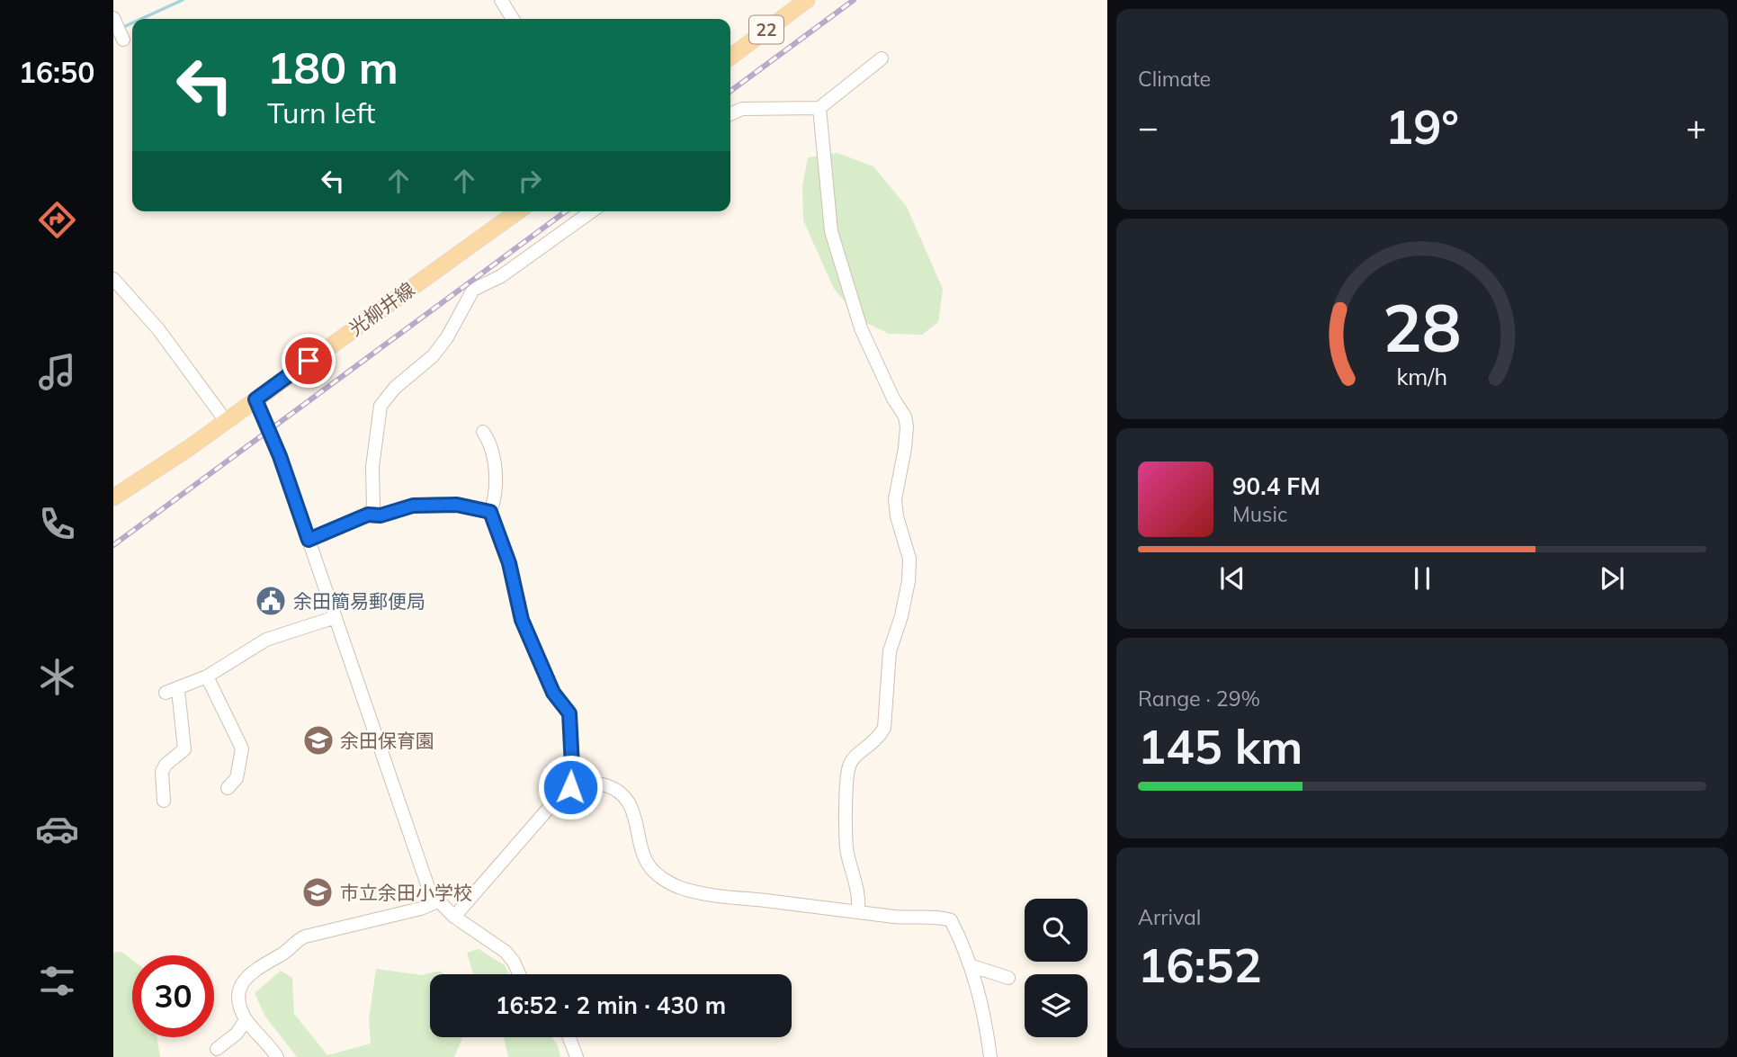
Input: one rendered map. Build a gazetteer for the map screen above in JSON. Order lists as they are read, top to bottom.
{
  "streets": {
    "main road": ["22", "光柳井線"]
  },
  "places": {
    "public building": ["余田簡易郵便局"],
    "school or university": ["余田保育園", "市立余田小学校"]
  },
  "page": {
    "tabs": "16:50",
    "tile": [
      "Climate",
      ["Range · 29%", "145 km"],
      ["Arrival", "16:52"]
    ],
    "turn": ["180 m", "Turn left"],
    "heat": ["−", "19°", "+"],
    "song": ["90.4 FM", "Music"],
    "limit": "30",
    "trip": "16:52 · 2 min · 430 m",
    "gauge": ["28", "km/h"]
  }
}
